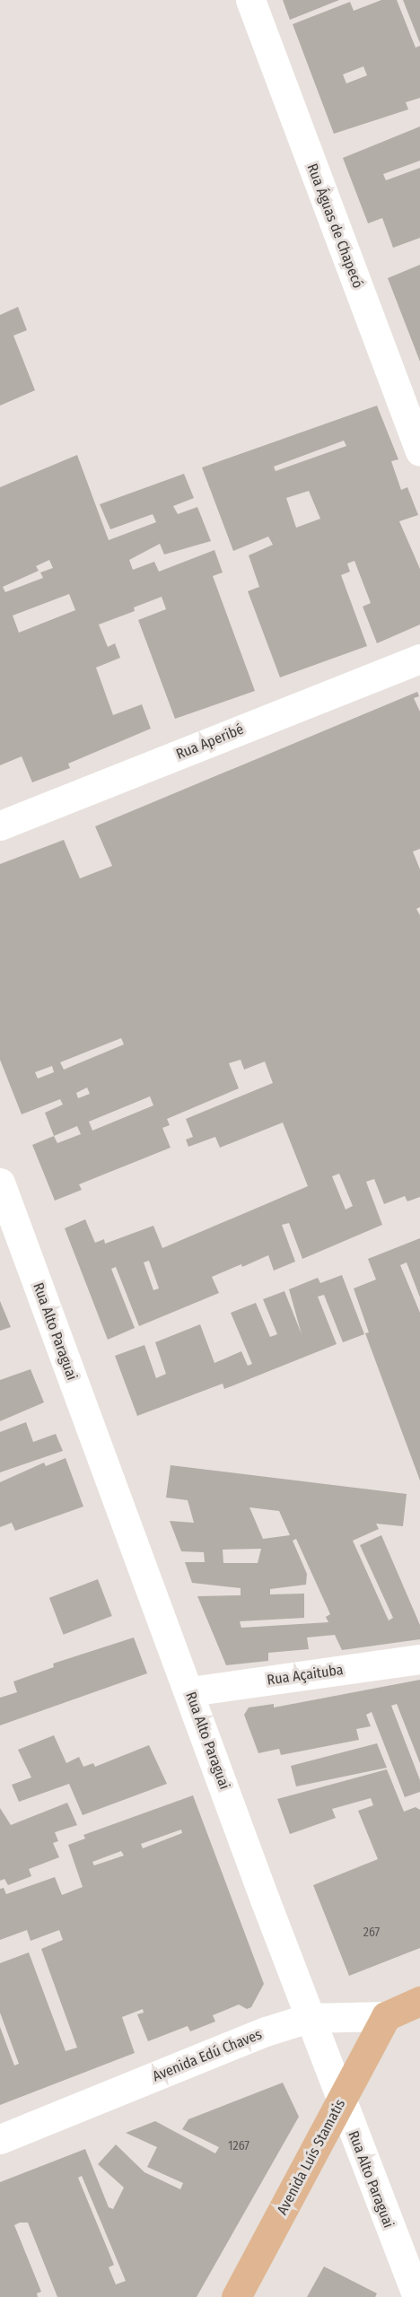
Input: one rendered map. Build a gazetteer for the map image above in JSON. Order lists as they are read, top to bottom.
{
  "streets": {
    "main road": ["Avenida Edú Chaves", "Avenida Luís Stamatis"],
    "street": [
      "Rua Águas de Chapecó",
      "Rua Aperibé",
      "Rua Alto Paraguai",
      "Rua Açaituba"
    ]
  },
  "crossings": [
    ["Rua Alto Paraguai", "Rua Açaituba"],
    ["Rua Alto Paraguai", "Avenida Edú Chaves"],
    ["Rua Alto Paraguai", "Avenida Luís Stamatis"],
    ["Avenida Edú Chaves", "Avenida Luís Stamatis"]
  ],
  "house_numbers": ["267", "1267"]
}
